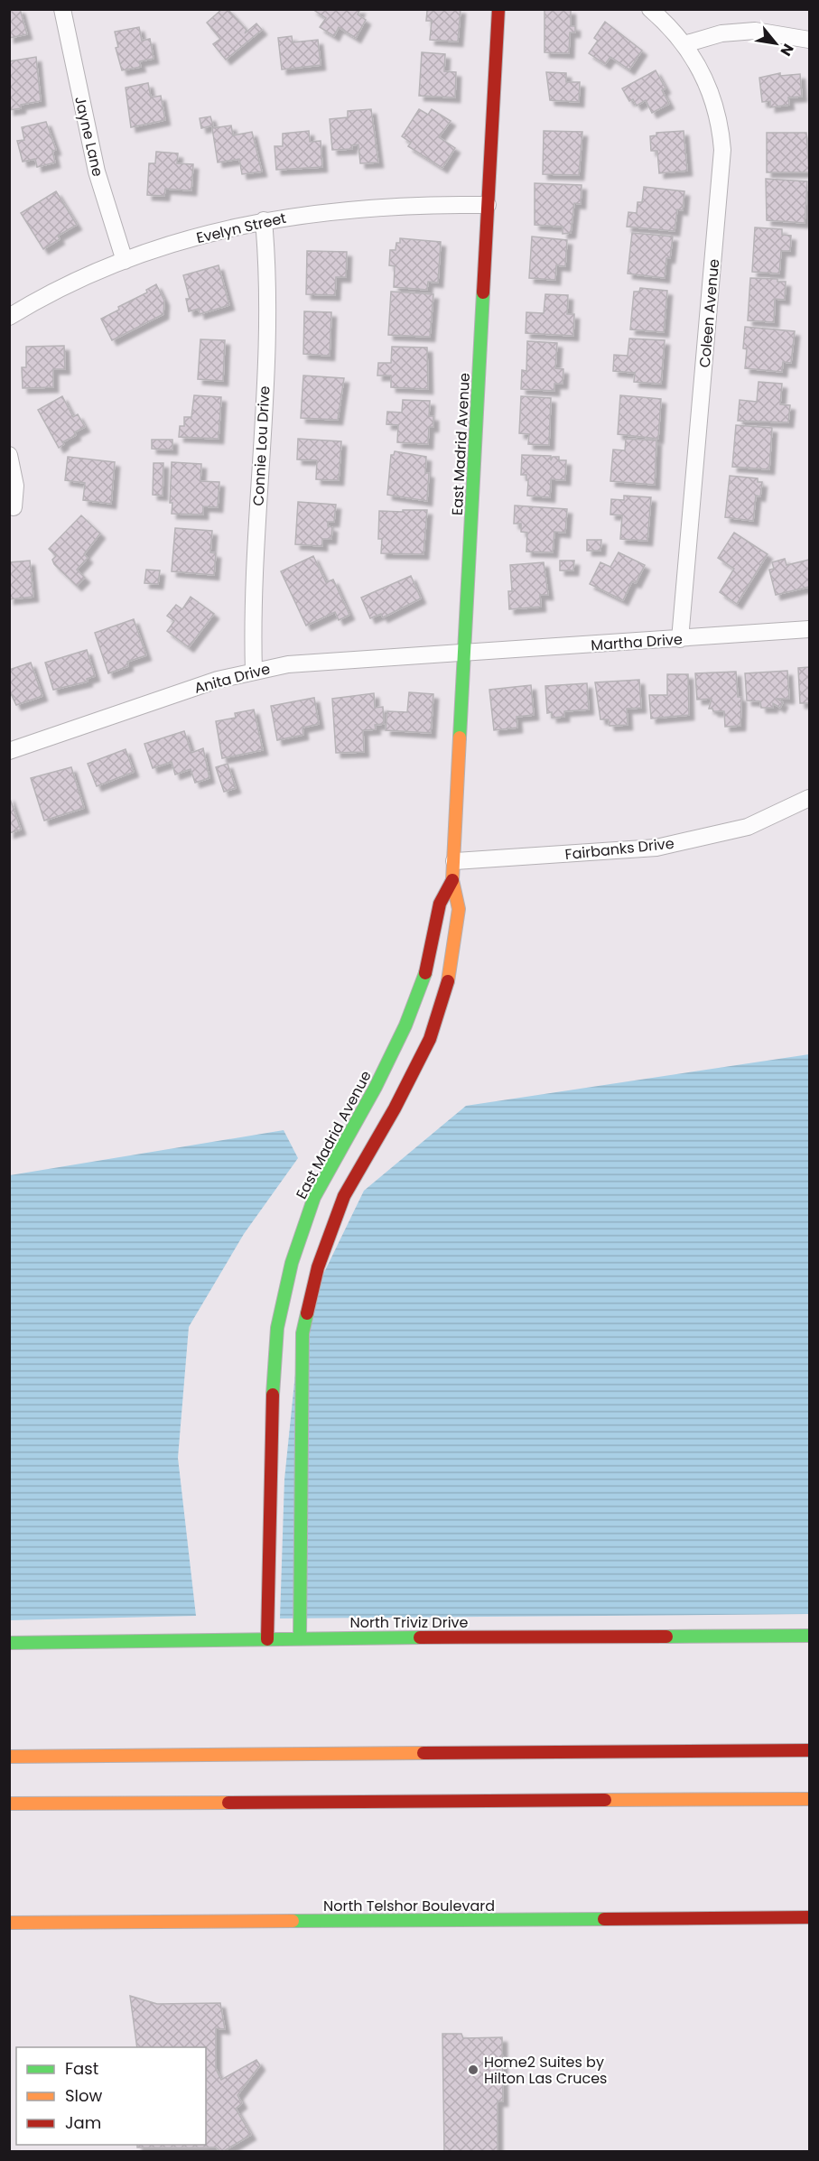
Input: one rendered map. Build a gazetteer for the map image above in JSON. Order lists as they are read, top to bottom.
{
  "streets": {
    "main road": ["East Madrid Avenue", "North Triviz Drive", "North Telshor Boulevard"],
    "street": [
      "Jayne Lane",
      "Evelyn Street",
      "Coleen Avenue",
      "Connie Lou Drive",
      "Martha Drive",
      "Anita Drive",
      "Fairbanks Drive"
    ]
  },
  "crossings": [
    ["Jayne Lane", "Evelyn Street"],
    ["Evelyn Street", "East Madrid Avenue"],
    ["Evelyn Street", "Connie Lou Drive"],
    ["Coleen Avenue", "Martha Drive"],
    ["East Madrid Avenue", "Martha Drive"],
    ["East Madrid Avenue", "Anita Drive"],
    ["East Madrid Avenue", "Fairbanks Drive"],
    ["East Madrid Avenue", "North Triviz Drive"],
    ["Connie Lou Drive", "Anita Drive"],
    ["Martha Drive", "Anita Drive"]
  ],
  "places": ["Home2 Suites by Hilton Las Cruces"],
  "legend": ["Fast", "Slow", "Jam"],
  "north": "bottom right"
}
